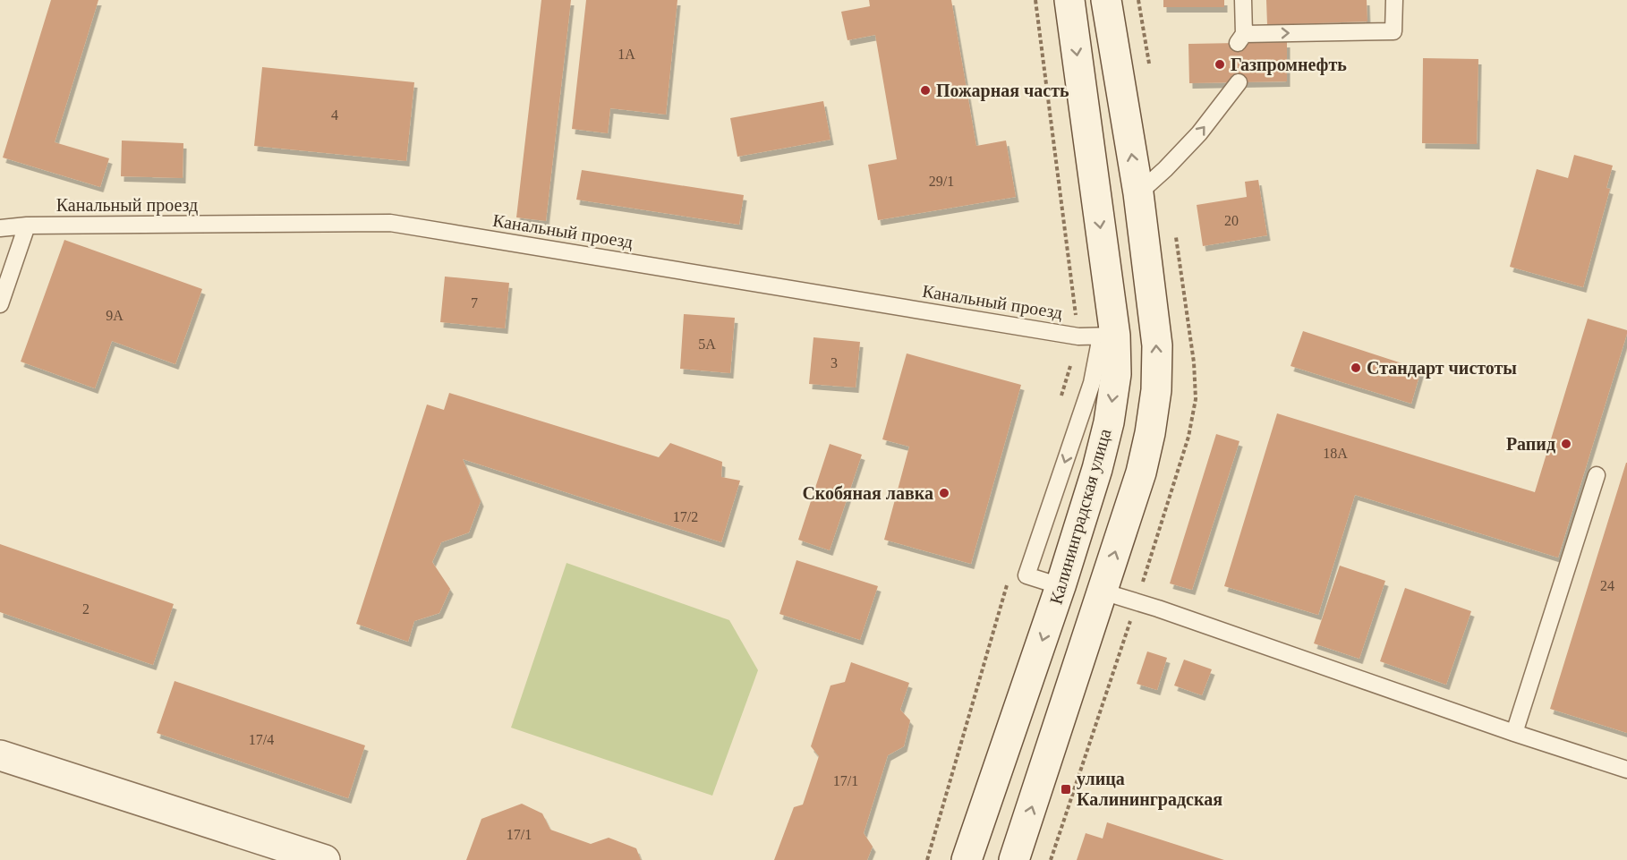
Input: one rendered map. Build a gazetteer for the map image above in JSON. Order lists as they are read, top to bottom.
{
  "streets": {
    "main road": ["Калининградская улица"],
    "lane": ["Канальный проезд"]
  },
  "crossings": [
    ["Канальный проезд", "Калининградская улица"]
  ],
  "places": {
    "other": [
      "Газпромнефть",
      "Пожарная часть",
      "Стандарт чистоты",
      "Рапид",
      "Скобяная лавка"
    ],
    "transit": ["улица Калининградская"]
  },
  "house_numbers": [
    "1А",
    "4",
    "29/1",
    "20",
    "7",
    "9А",
    "5А",
    "3",
    "18А",
    "17/2",
    "24",
    "2",
    "17/4",
    "17/1",
    "17/1"
  ]
}
